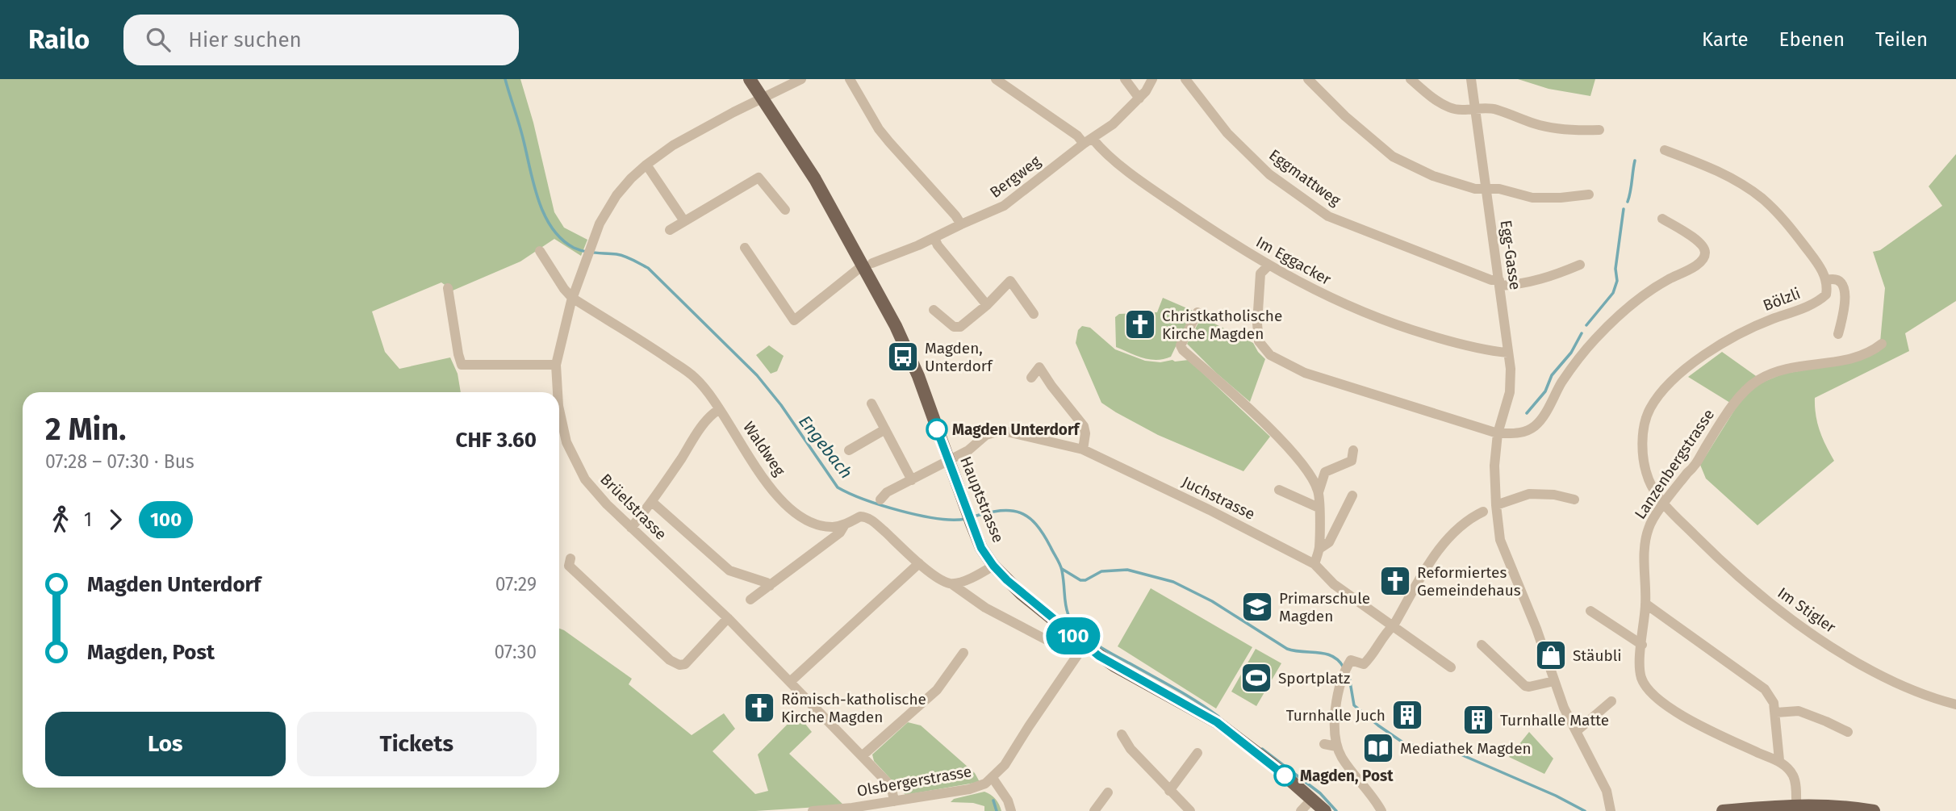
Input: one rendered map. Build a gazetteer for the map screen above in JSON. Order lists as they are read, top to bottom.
{
  "streets": {
    "main road": ["Hauptstrasse"],
    "street": [
      "Bergweg",
      "Eggmattweg",
      "Egg-Gasse",
      "Im Eggacker",
      "Bölzli",
      "Waldweg",
      "Lanzenbergstrasse",
      "Juchstrasse",
      "Brüelstrasse",
      "Im Stigler",
      "Olsbergerstrasse"
    ]
  },
  "crossings": [
    ["Bergweg", "Im Eggacker"],
    ["Bergweg", "Hauptstrasse"],
    ["Eggmattweg", "Egg-Gasse"],
    ["Egg-Gasse", "Im Eggacker"],
    ["Bölzli", "Lanzenbergstrasse"],
    ["Bölzli", "Im Stigler"],
    ["Waldweg", "Brüelstrasse"],
    ["Lanzenbergstrasse", "Im Stigler"],
    ["Juchstrasse", "Hauptstrasse"],
    ["Hauptstrasse", "Brüelstrasse"],
    ["Hauptstrasse", "Olsbergerstrasse"],
    ["Brüelstrasse", "Olsbergerstrasse"]
  ],
  "water": ["Engebach"],
  "places": {
    "church": ["Christkatholische Kirche Magden", "Reformiertes Gemeindehaus", "Römisch-katholische Kirche Magden"],
    "bus stop": ["Magden, Unterdorf"],
    "other": ["Magden Unterdorf", "Magden, Post"],
    "school or university": ["Primarschule Magden"],
    "shop": ["Stäubli"],
    "sports": ["Sportplatz"],
    "building": ["Turnhalle Juch", "Turnhalle Matte"],
    "library": ["Mediathek Magden"]
  },
  "lines": ["bus line 100"],
  "page": {
    "header": "Railo",
    "search": "Hier suchen",
    "nav": ["Karte", "Ebenen", "Teilen"],
    "on_map": "100",
    "heading": ["2 Min.", "07:28 – 07:30 · Bus", "CHF 3.60"],
    "legs": ["1", "100"],
    "list": [
      {
        "name": "Magden Unterdorf",
        "value": "07:29"
      },
      {
        "name": "Magden, Post",
        "value": "07:30"
      }
    ],
    "buttons": ["Los", "Tickets"]
  }
}
